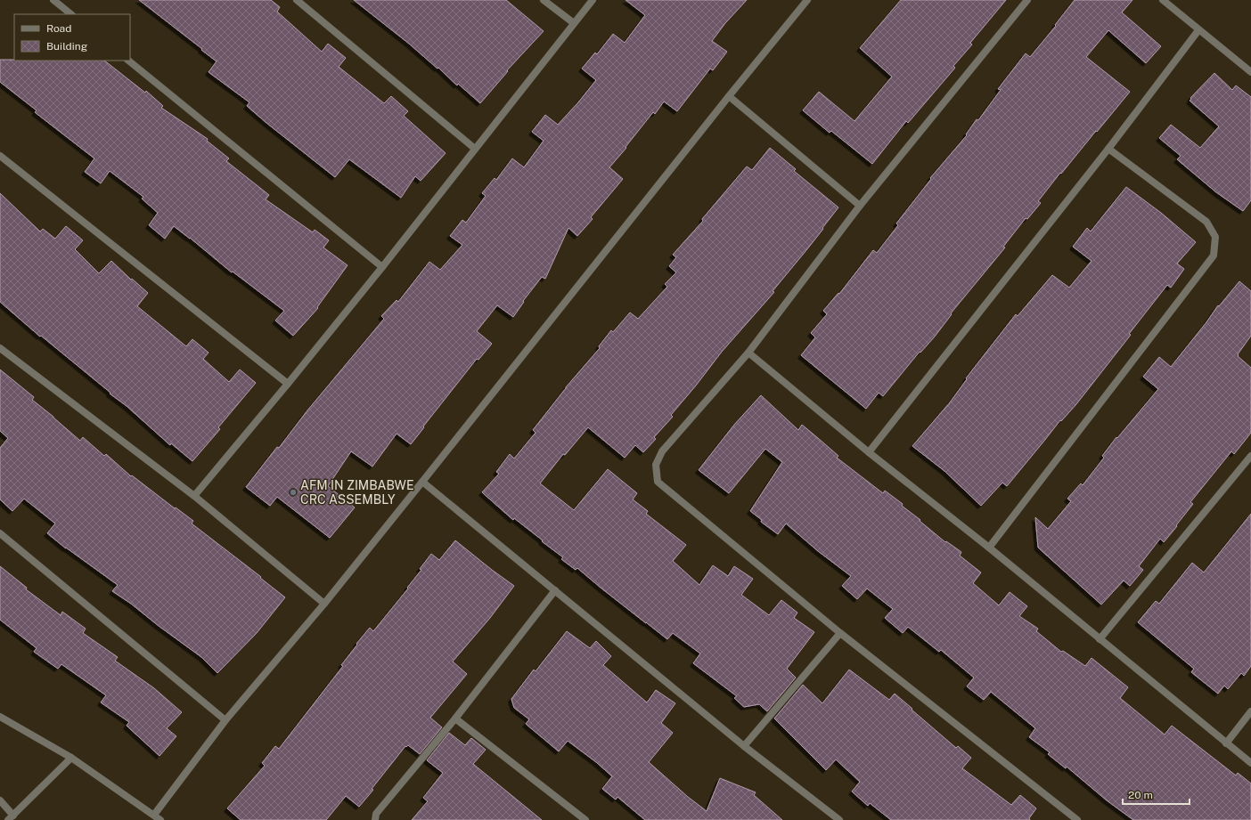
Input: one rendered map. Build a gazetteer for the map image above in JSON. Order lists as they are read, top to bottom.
{
  "places": ["AFM IN ZIMBABWE CRC ASSEMBLY"],
  "legend": ["Road", "Building"],
  "scale_bar": "20 m"
}
